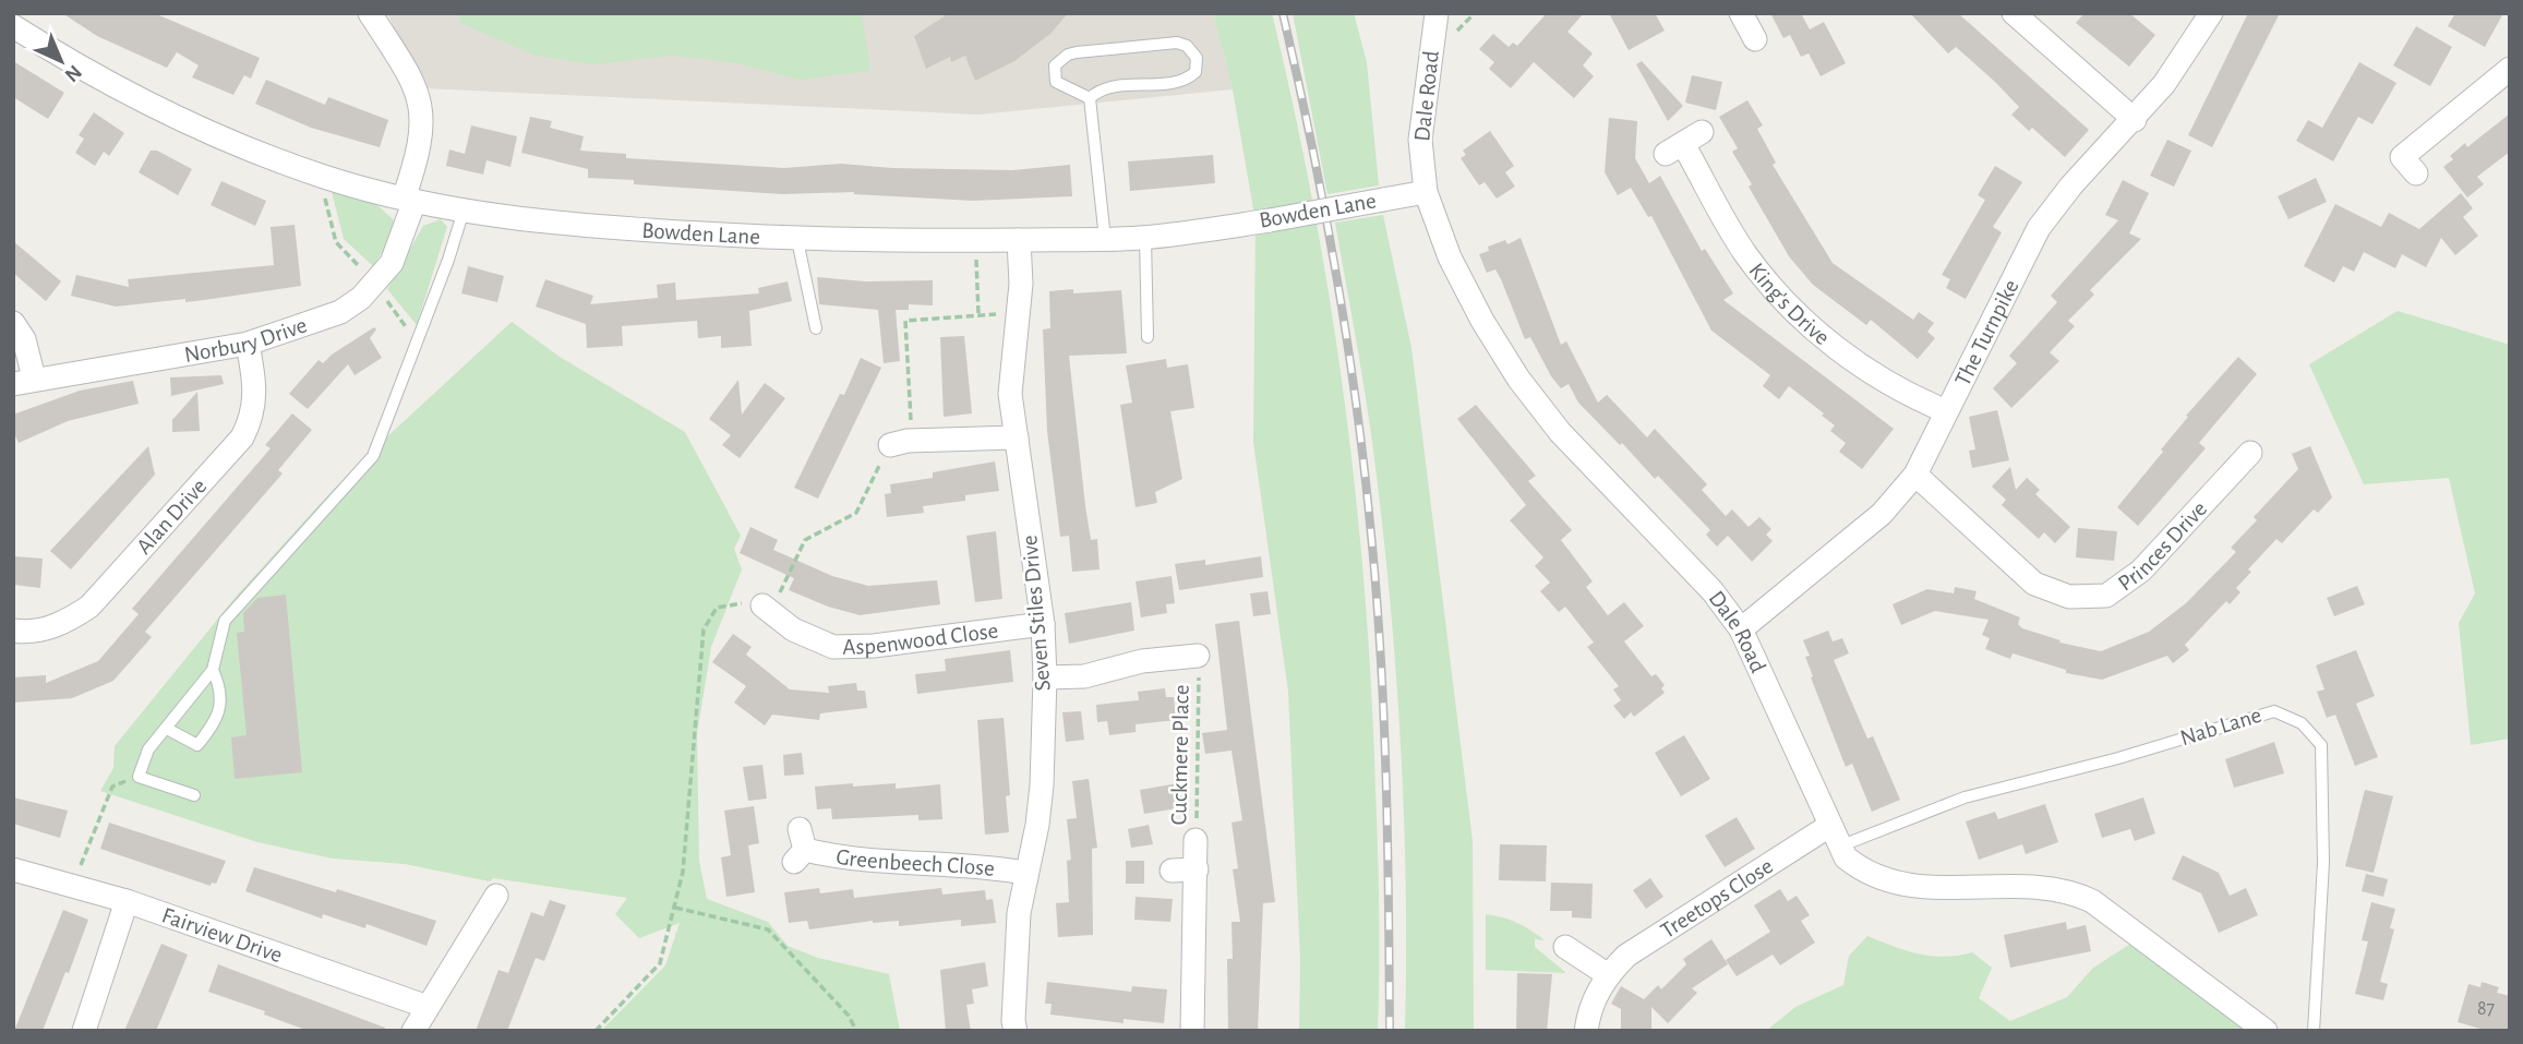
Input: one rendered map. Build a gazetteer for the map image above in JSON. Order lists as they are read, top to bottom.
{
  "streets": {
    "street": [
      "Dale Road",
      "Bowden Lane",
      "King's Drive",
      "The Turnpike",
      "Norbury Drive",
      "Alan Drive",
      "Princes Drive",
      "Seven Stiles Drive",
      "Aspenwood Close",
      "Greenbeech Close",
      "Treetops Close",
      "Fairview Drive"
    ],
    "lane": ["Nab Lane"],
    "path": ["Cuckmere Place"]
  },
  "crossings": [
    ["Dale Road", "Bowden Lane"],
    ["Dale Road", "The Turnpike"],
    ["Dale Road", "Nab Lane"],
    ["Dale Road", "Treetops Close"],
    ["Bowden Lane", "Norbury Drive"],
    ["Bowden Lane", "Seven Stiles Drive"],
    ["King's Drive", "The Turnpike"],
    ["The Turnpike", "Princes Drive"],
    ["Norbury Drive", "Alan Drive"],
    ["Seven Stiles Drive", "Aspenwood Close"],
    ["Seven Stiles Drive", "Greenbeech Close"],
    ["Nab Lane", "Treetops Close"]
  ],
  "house_numbers": ["87"],
  "north": "bottom right"
}
